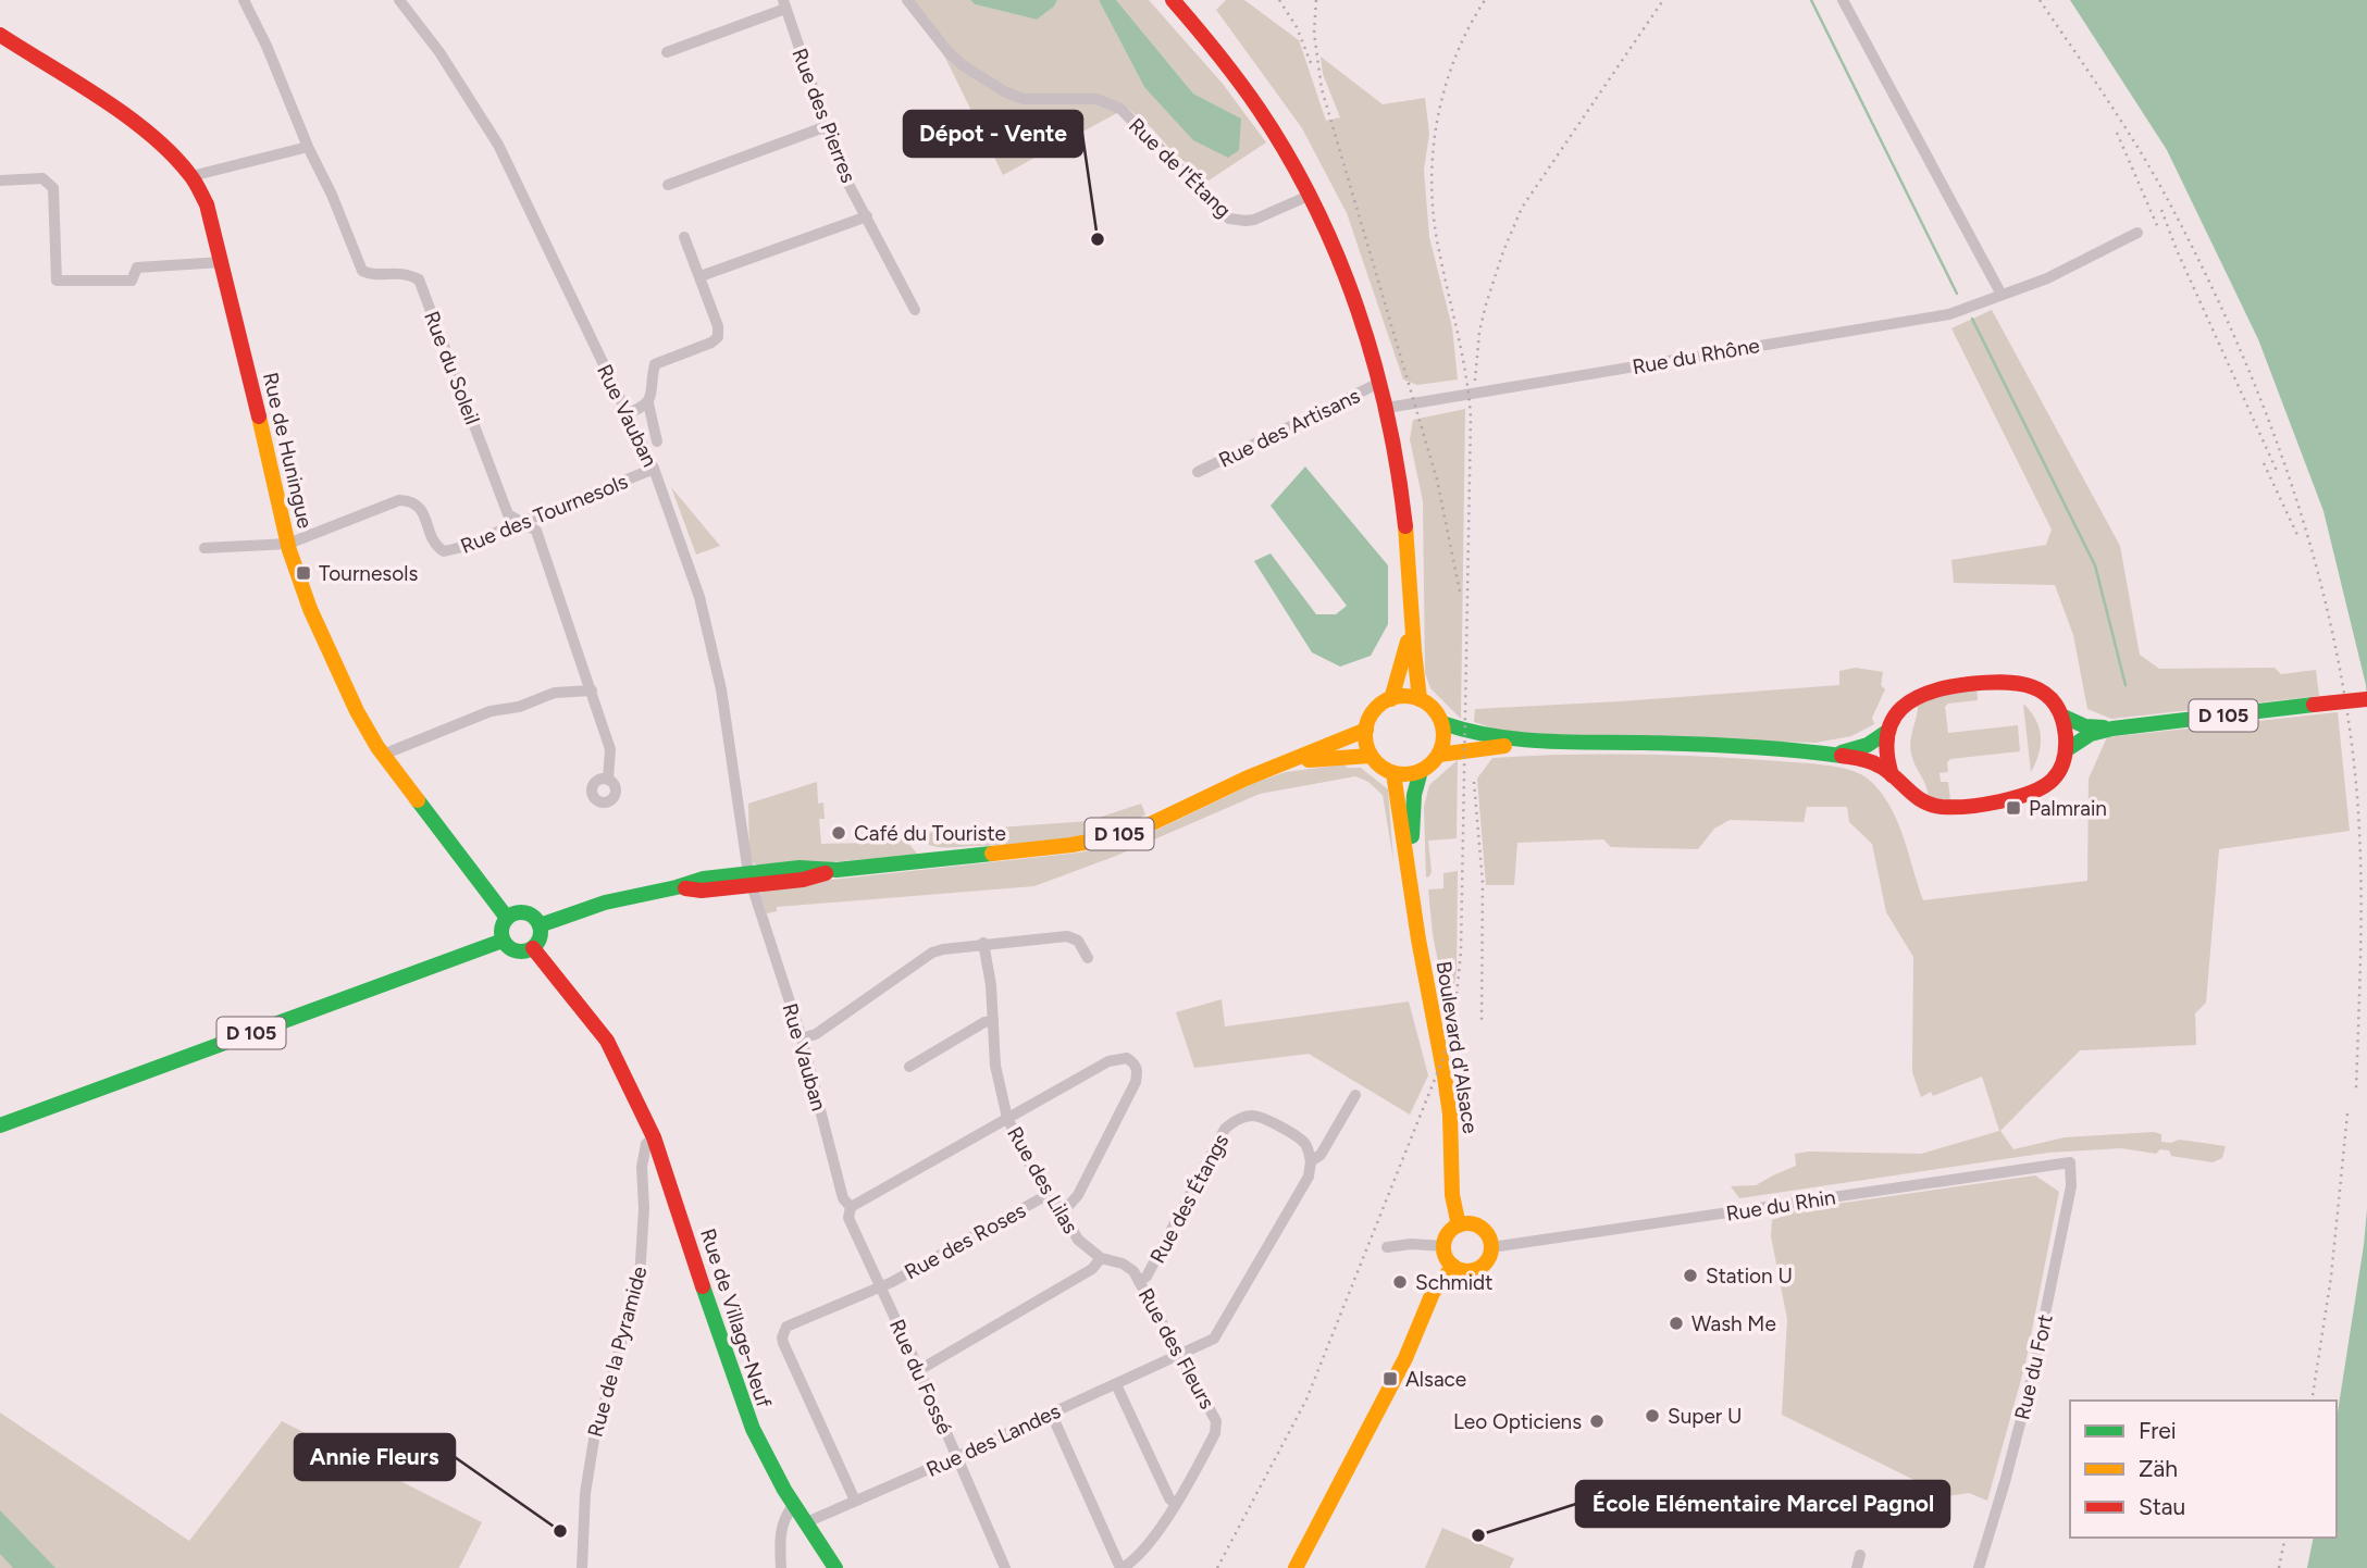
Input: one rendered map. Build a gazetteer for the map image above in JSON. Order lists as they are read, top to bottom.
{
  "streets": {
    "main road": [
      "Rue de Huningue",
      "D 105",
      "Boulevard d'Alsace",
      "Rue de Village-Neuf"
    ],
    "street": [
      "Rue des Pierres",
      "Rue de l'Étang",
      "Rue du Rhône",
      "Rue du Soleil",
      "Rue Vauban",
      "Rue des Artisans",
      "Rue des Tournesols",
      "Rue des Lilas",
      "Rue des Étangs",
      "Rue du Rhin",
      "Rue des Roses",
      "Rue des Fleurs",
      "Rue de la Pyramide",
      "Rue du Fort",
      "Rue du Fossé",
      "Rue des Landes"
    ]
  },
  "crossings": [
    ["Rue du Soleil", "Rue des Tournesols"],
    ["Rue Vauban", "Rue des Tournesols"],
    ["Rue Vauban", "D 105"],
    ["Rue Vauban", "Rue du Fossé"],
    ["Rue de Huningue", "Rue des Tournesols"],
    ["Rue de Huningue", "D 105"],
    ["D 105", "Boulevard d'Alsace"],
    ["Boulevard d'Alsace", "Rue du Rhin"],
    ["Rue des Lilas", "Rue des Roses"],
    ["Rue des Lilas", "Rue des Fleurs"],
    ["Rue des Étangs", "Rue des Fleurs"],
    ["Rue du Rhin", "Rue du Fort"],
    ["Rue des Roses", "Rue du Fossé"],
    ["Rue des Roses", "Rue des Landes"],
    ["Rue de Village-Neuf", "Rue de la Pyramide"],
    ["Rue de Village-Neuf", "Rue des Landes"],
    ["Rue des Fleurs", "Rue des Landes"],
    ["Rue du Fossé", "Rue des Landes"]
  ],
  "places": {
    "other": [
      "Dépot - Vente",
      "Café du Touriste",
      "Station U",
      "Schmidt",
      "Wash Me",
      "Super U",
      "Leo Opticiens",
      "Annie Fleurs",
      "École Elémentaire Marcel Pagnol"
    ],
    "transit": ["Tournesols", "Palmrain", "Alsace"]
  },
  "legend": ["Frei", "Zäh", "Stau"]
}
